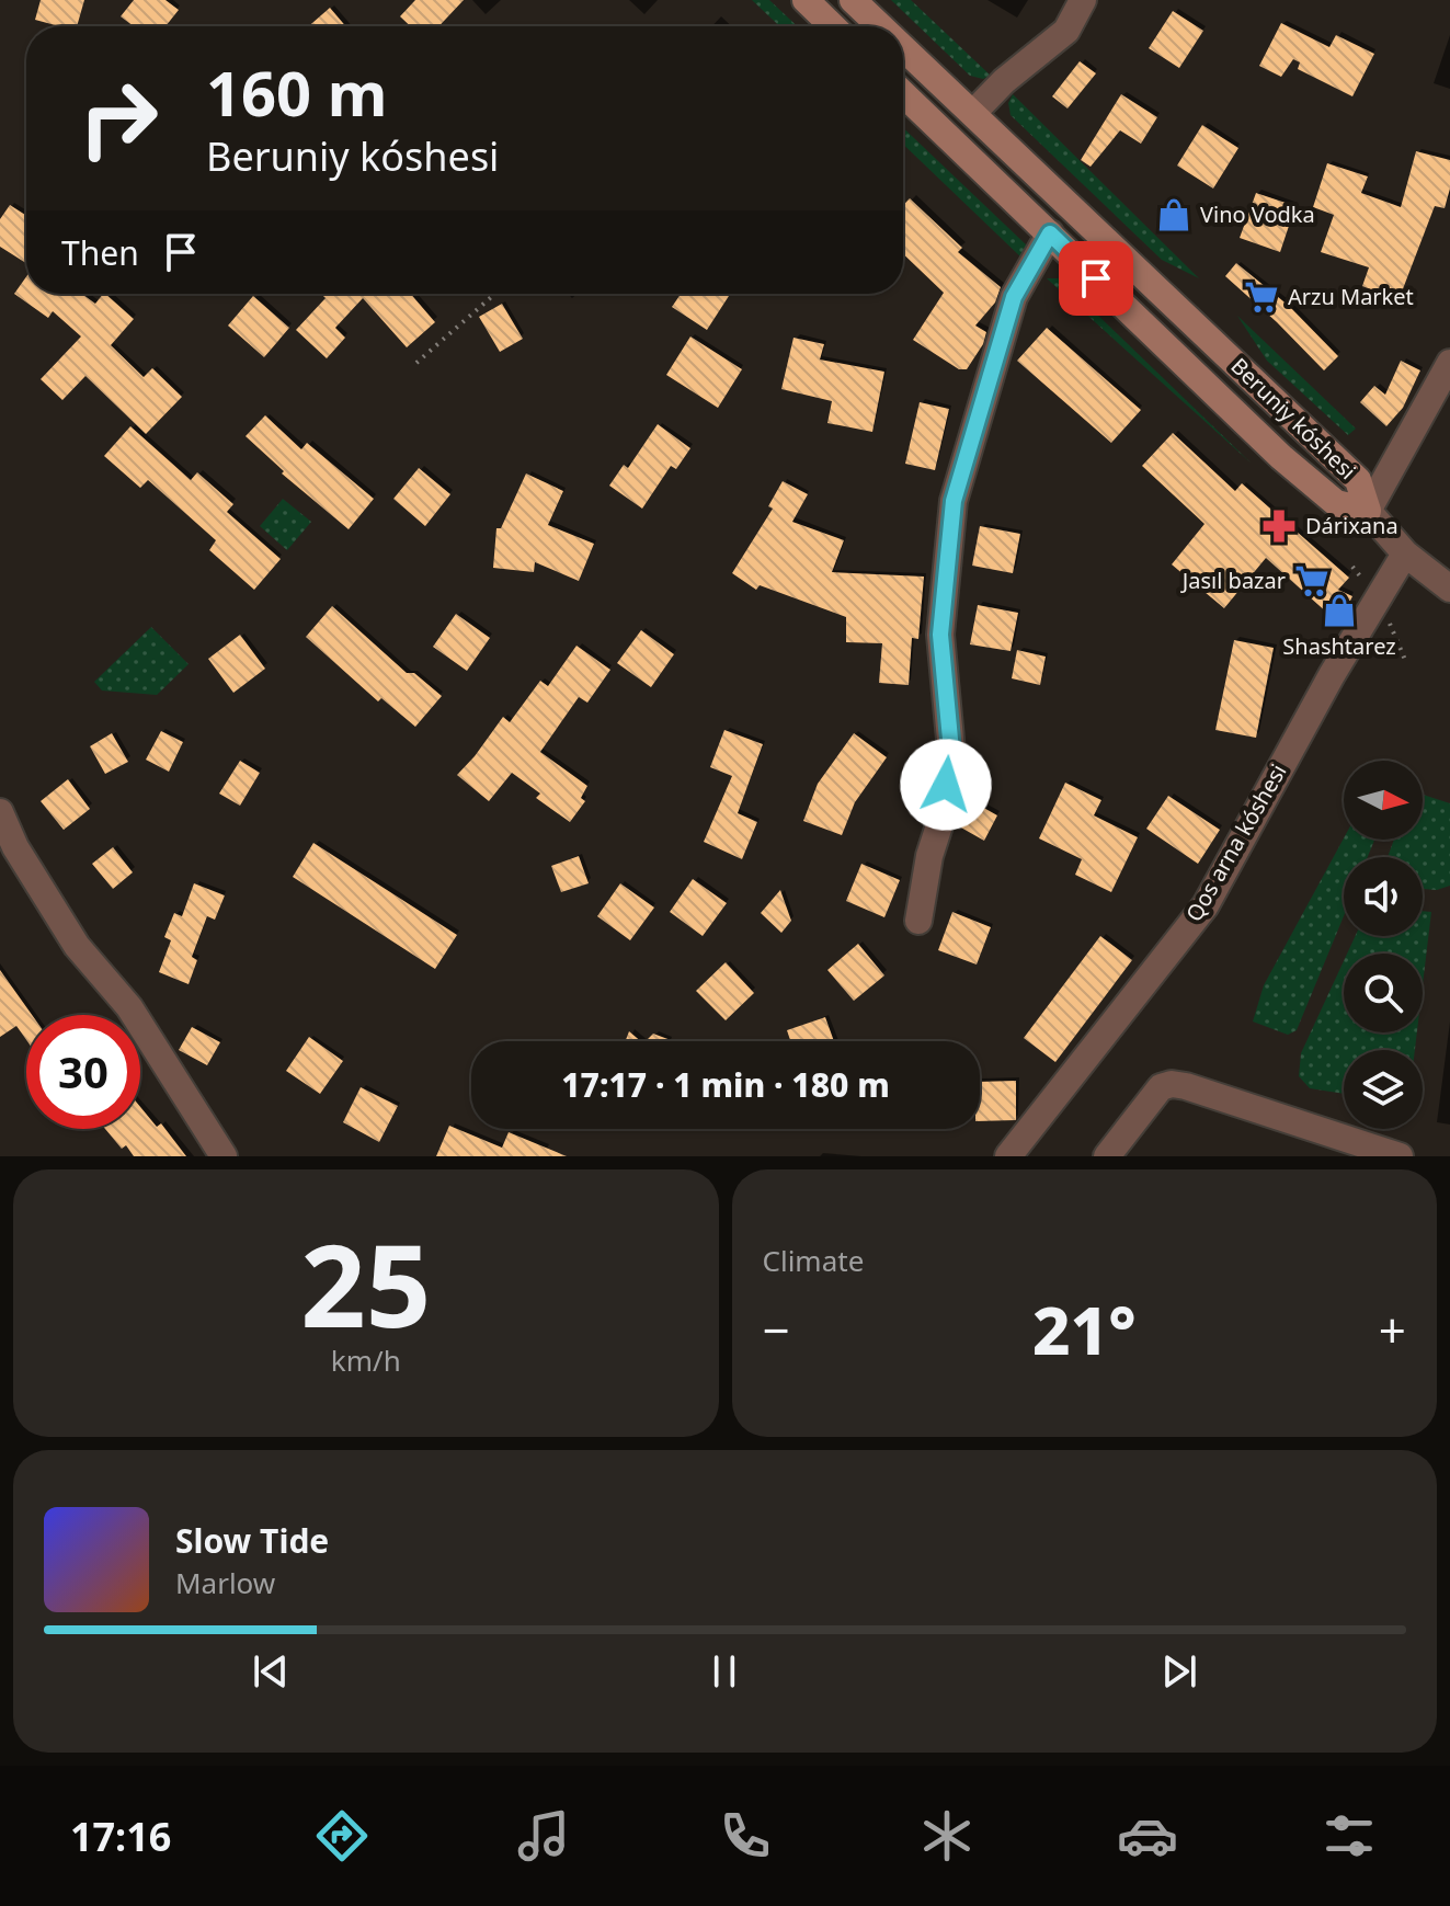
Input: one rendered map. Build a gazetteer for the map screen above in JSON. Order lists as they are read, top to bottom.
{
  "streets": {
    "street": ["Beruniy kóshesi", "Qos arna kóshesi"]
  },
  "places": {
    "shop": ["Vino Vodka", "Shashtarez"],
    "supermarket": ["Arzu Market", "Jasıl bazar"],
    "pharmacy": ["Dárixana"]
  },
  "north": "right",
  "page": {
    "turn": ["160 m", "Beruniy kóshesi"],
    "then": "Then",
    "limit": "30",
    "trip": "17:17 · 1 min · 180 m",
    "tile": [
      ["25", "km/h"],
      "Climate"
    ],
    "heat": ["−", "21°", "+"],
    "song": ["Slow Tide", "Marlow"],
    "tabs": "17:16"
  }
}
